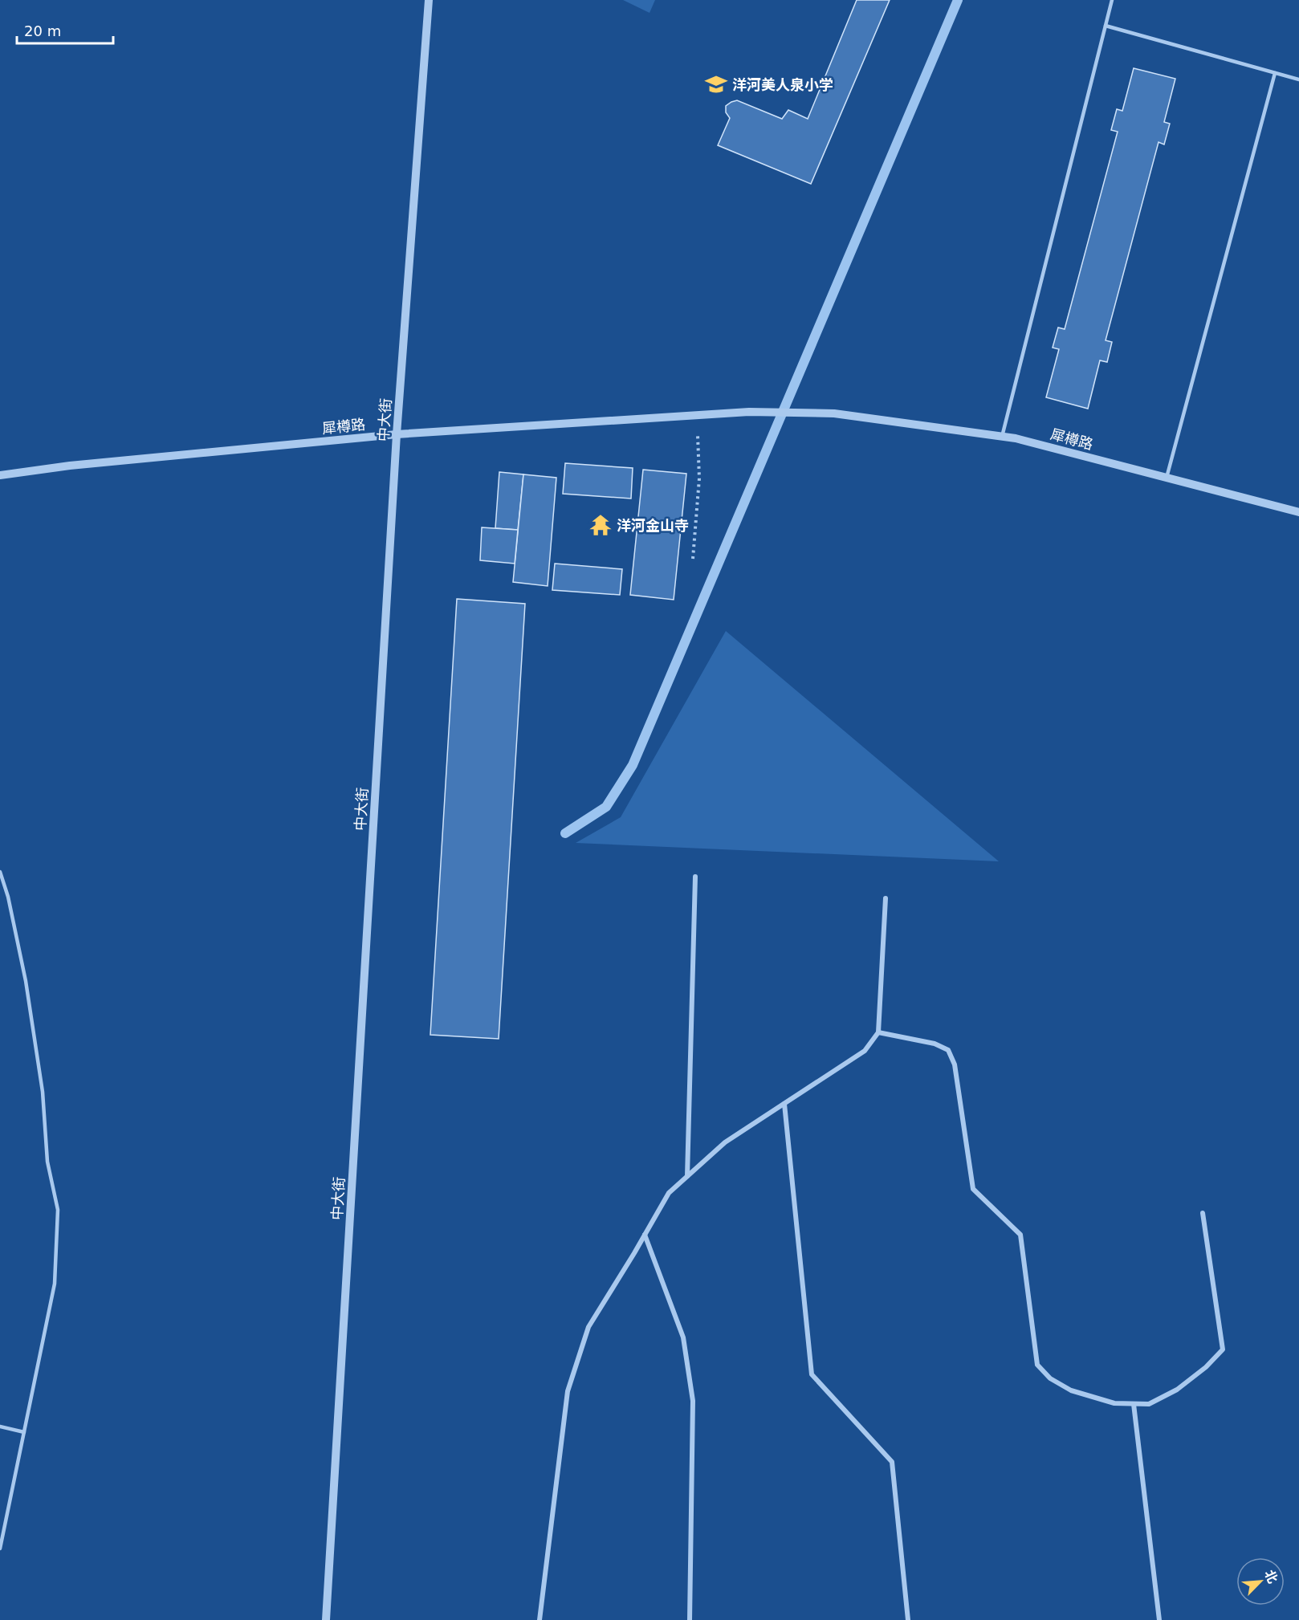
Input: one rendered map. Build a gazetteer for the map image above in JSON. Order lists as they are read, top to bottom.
{
  "streets": {
    "street": ["中大街", "犀樽路"]
  },
  "crossings": [
    ["中大街", "犀樽路"]
  ],
  "places": {
    "school or university": ["洋河美人泉小学"],
    "temple": ["洋河金山寺"]
  },
  "scale_bar": "20 m",
  "north": "top right"
}
